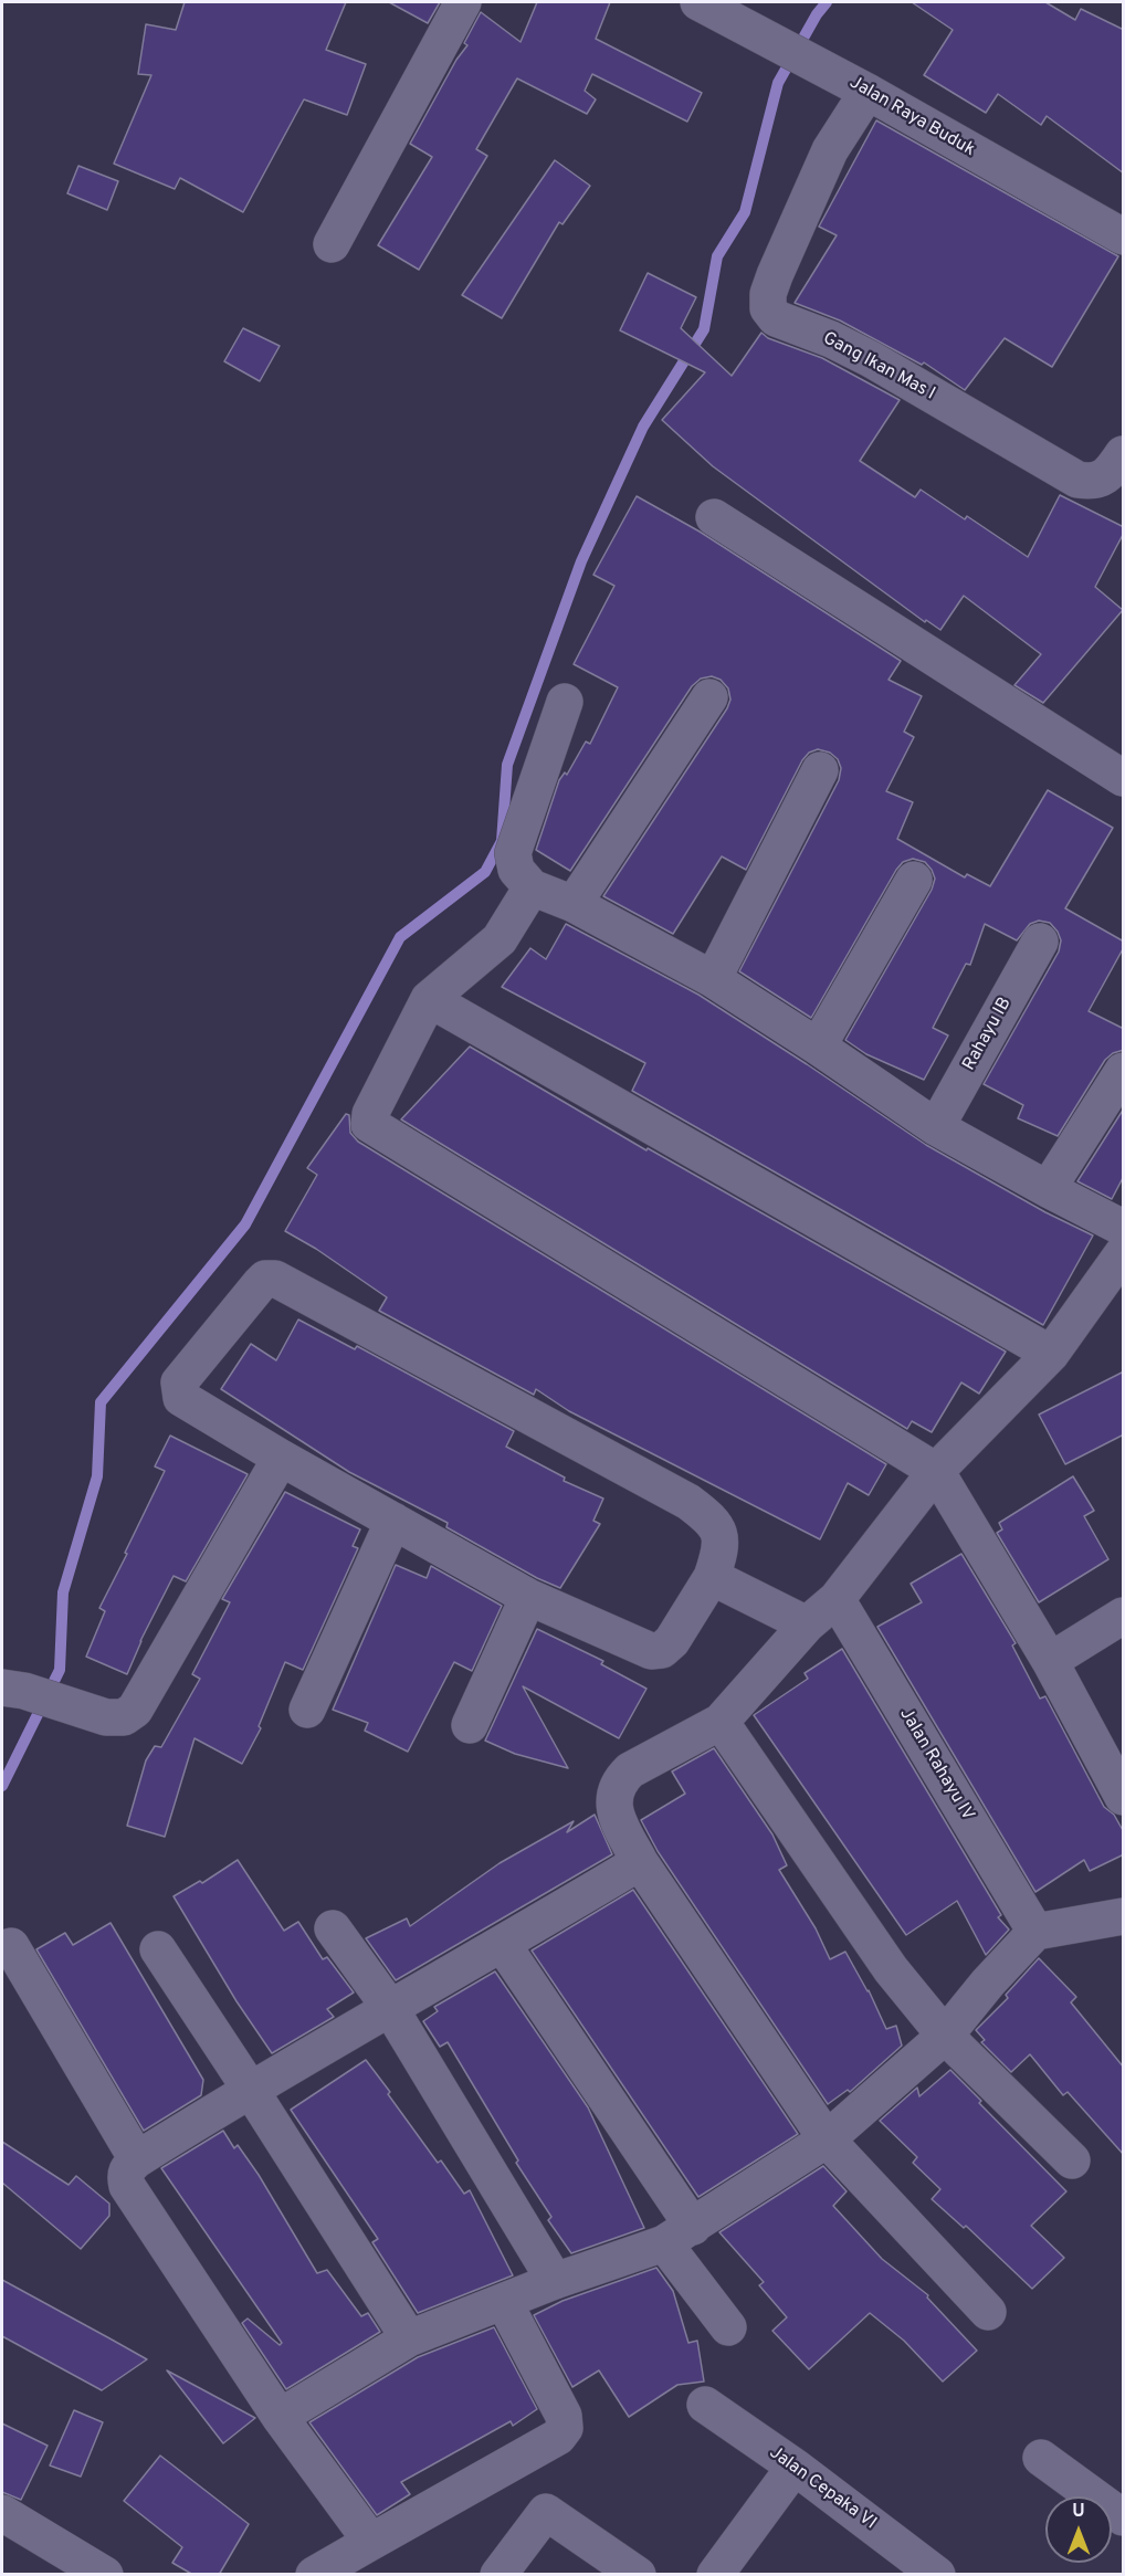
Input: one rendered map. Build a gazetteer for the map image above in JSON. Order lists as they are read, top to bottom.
{
  "streets": {
    "street": [
      "Jalan Raya Buduk",
      "Gang Ikan Mas I",
      "Rahayu IB",
      "Jalan Rahayu IV",
      "Jalan Cepaka VI"
    ]
  },
  "crossings": [
    ["Jalan Raya Buduk", "Gang Ikan Mas I"]
  ],
  "north": "top"
}
